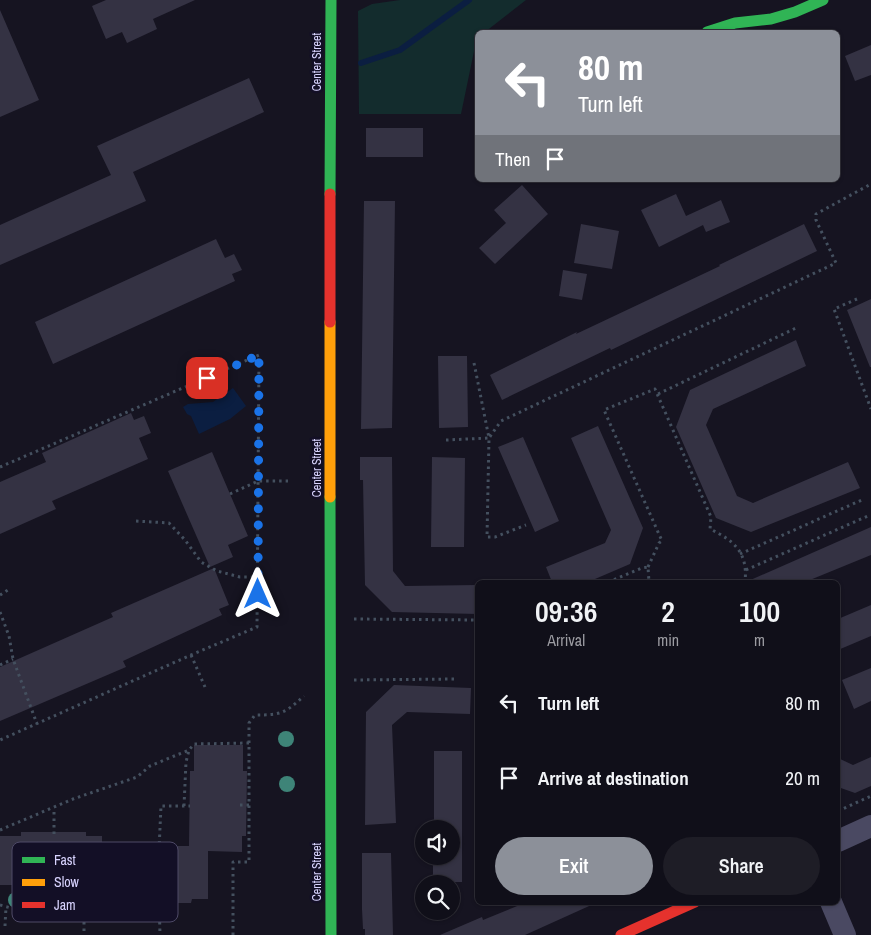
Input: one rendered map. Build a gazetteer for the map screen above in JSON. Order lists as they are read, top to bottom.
{
  "streets": {
    "street": ["Center Street"]
  },
  "legend": ["Fast", "Slow", "Jam"],
  "page": {
    "turn": ["80 m", "Turn left"],
    "then": "Then",
    "eta": [
      "09:36",
      "Arrival",
      "2",
      "min",
      "100",
      "m"
    ],
    "list": [
      {
        "name": "Turn left",
        "value": "80 m"
      },
      {
        "name": "Arrive at destination",
        "value": "20 m"
      }
    ],
    "buttons": ["Exit", "Share"]
  }
}
